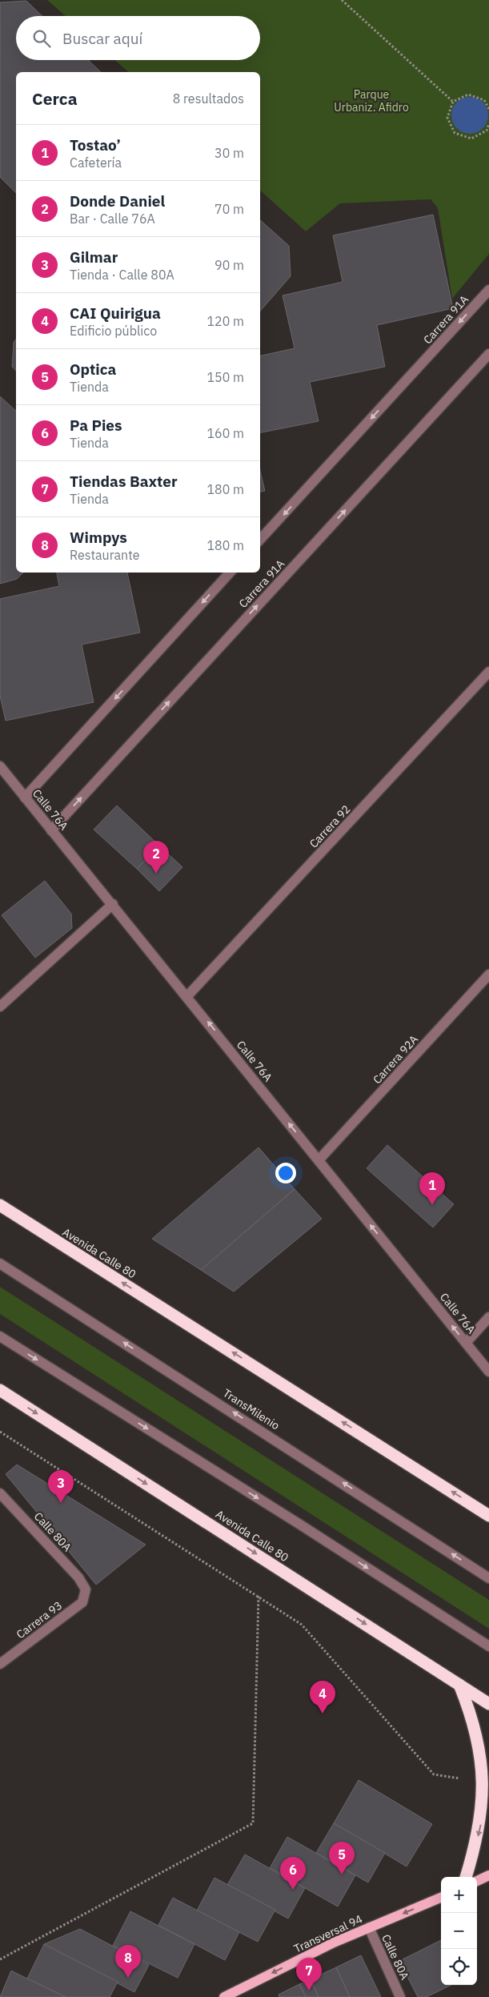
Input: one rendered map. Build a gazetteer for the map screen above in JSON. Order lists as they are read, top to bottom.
{
  "streets": {
    "highway": ["Avenida Calle 80"],
    "main road": ["Transversal 94"],
    "street": [
      "Carrera 91A",
      "Calle 76A",
      "Carrera 92",
      "Carrera 92A",
      "TransMilenio",
      "Calle 80A",
      "Carrera 93"
    ]
  },
  "crossings": [
    ["Carrera 91A", "Calle 76A"],
    ["Calle 76A", "Carrera 92"],
    ["Calle 76A", "Carrera 92A"],
    ["Calle 80A", "Carrera 93"],
    ["Calle 80A", "Transversal 94"]
  ],
  "one_way": ["Calle 76A", "Transversal 94"],
  "parks": ["Parque Urbaniz. Afidro"],
  "page": {
    "search": "Buscar aquí",
    "heading": ["Cerca", "8 resultados"],
    "list": [
      {
        "mark": "1",
        "name": "Tostao’",
        "note": "Cafetería",
        "value": "30 m"
      },
      {
        "mark": "2",
        "name": "Donde Daniel",
        "note": "Bar · Calle 76A",
        "value": "70 m"
      },
      {
        "mark": "3",
        "name": "Gilmar",
        "note": "Tienda · Calle 80A",
        "value": "90 m"
      },
      {
        "mark": "4",
        "name": "CAI Quirigua",
        "note": "Edificio público",
        "value": "120 m"
      },
      {
        "mark": "5",
        "name": "Optica",
        "note": "Tienda",
        "value": "150 m"
      },
      {
        "mark": "6",
        "name": "Pa Pies",
        "note": "Tienda",
        "value": "160 m"
      },
      {
        "mark": "7",
        "name": "Tiendas Baxter",
        "note": "Tienda",
        "value": "180 m"
      },
      {
        "mark": "8",
        "name": "Wimpys",
        "note": "Restaurante",
        "value": "180 m"
      }
    ],
    "pins": [
      "2",
      "1",
      "3",
      "4",
      "5",
      "6",
      "8",
      "7"
    ],
    "map_buttons": ["+", "−"]
  }
}
